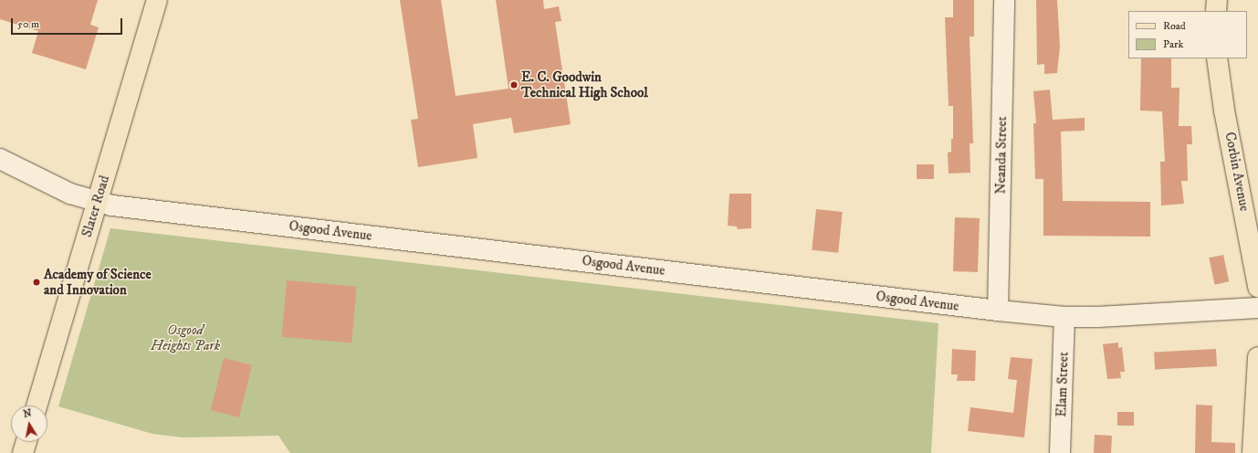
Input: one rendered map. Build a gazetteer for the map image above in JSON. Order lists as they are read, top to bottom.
{
  "streets": {
    "main road": ["Corbin Avenue", "Slater Road"],
    "street": ["Neanda Street", "Osgood Avenue", "Elam Street"]
  },
  "crossings": [
    ["Neanda Street", "Osgood Avenue"],
    ["Slater Road", "Osgood Avenue"],
    ["Osgood Avenue", "Elam Street"]
  ],
  "parks": ["Osgood Heights Park"],
  "places": ["E. C. Goodwin Technical High School", "Academy of Science and Innovation"],
  "legend": ["Road", "Park"],
  "scale_bar": "50 m",
  "north": "top"
}
